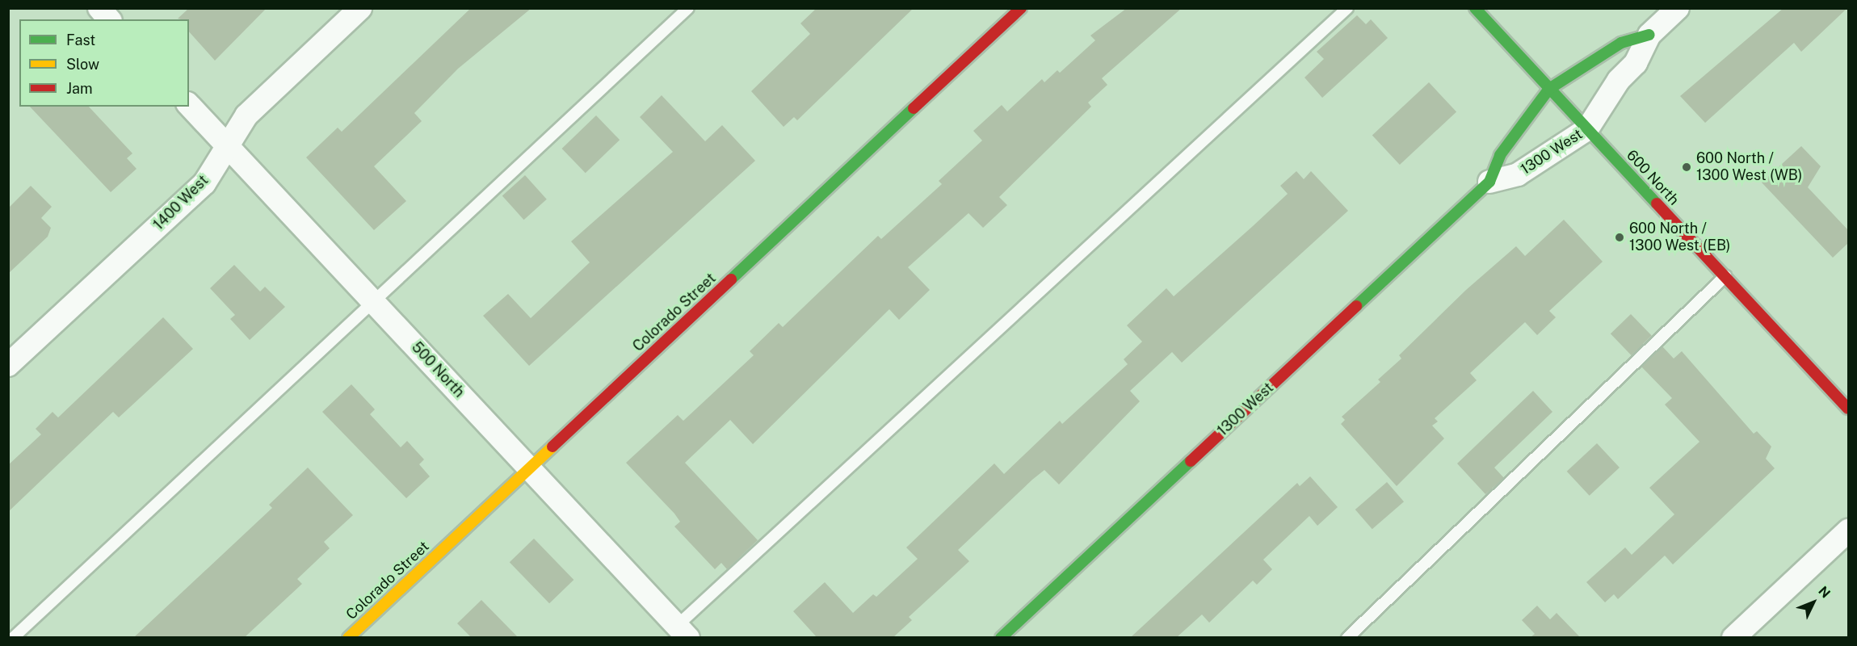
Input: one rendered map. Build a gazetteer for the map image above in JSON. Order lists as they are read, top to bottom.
{
  "streets": {
    "street": [
      "1300 West",
      "600 North",
      "1400 West",
      "Colorado Street",
      "500 North"
    ]
  },
  "crossings": [
    ["1300 West", "600 North"],
    ["1400 West", "500 North"],
    ["Colorado Street", "500 North"]
  ],
  "places": ["600 North / 1300 West (WB)", "600 North / 1300 West (EB)"],
  "legend": ["Fast", "Slow", "Jam"],
  "north": "top right"
}
